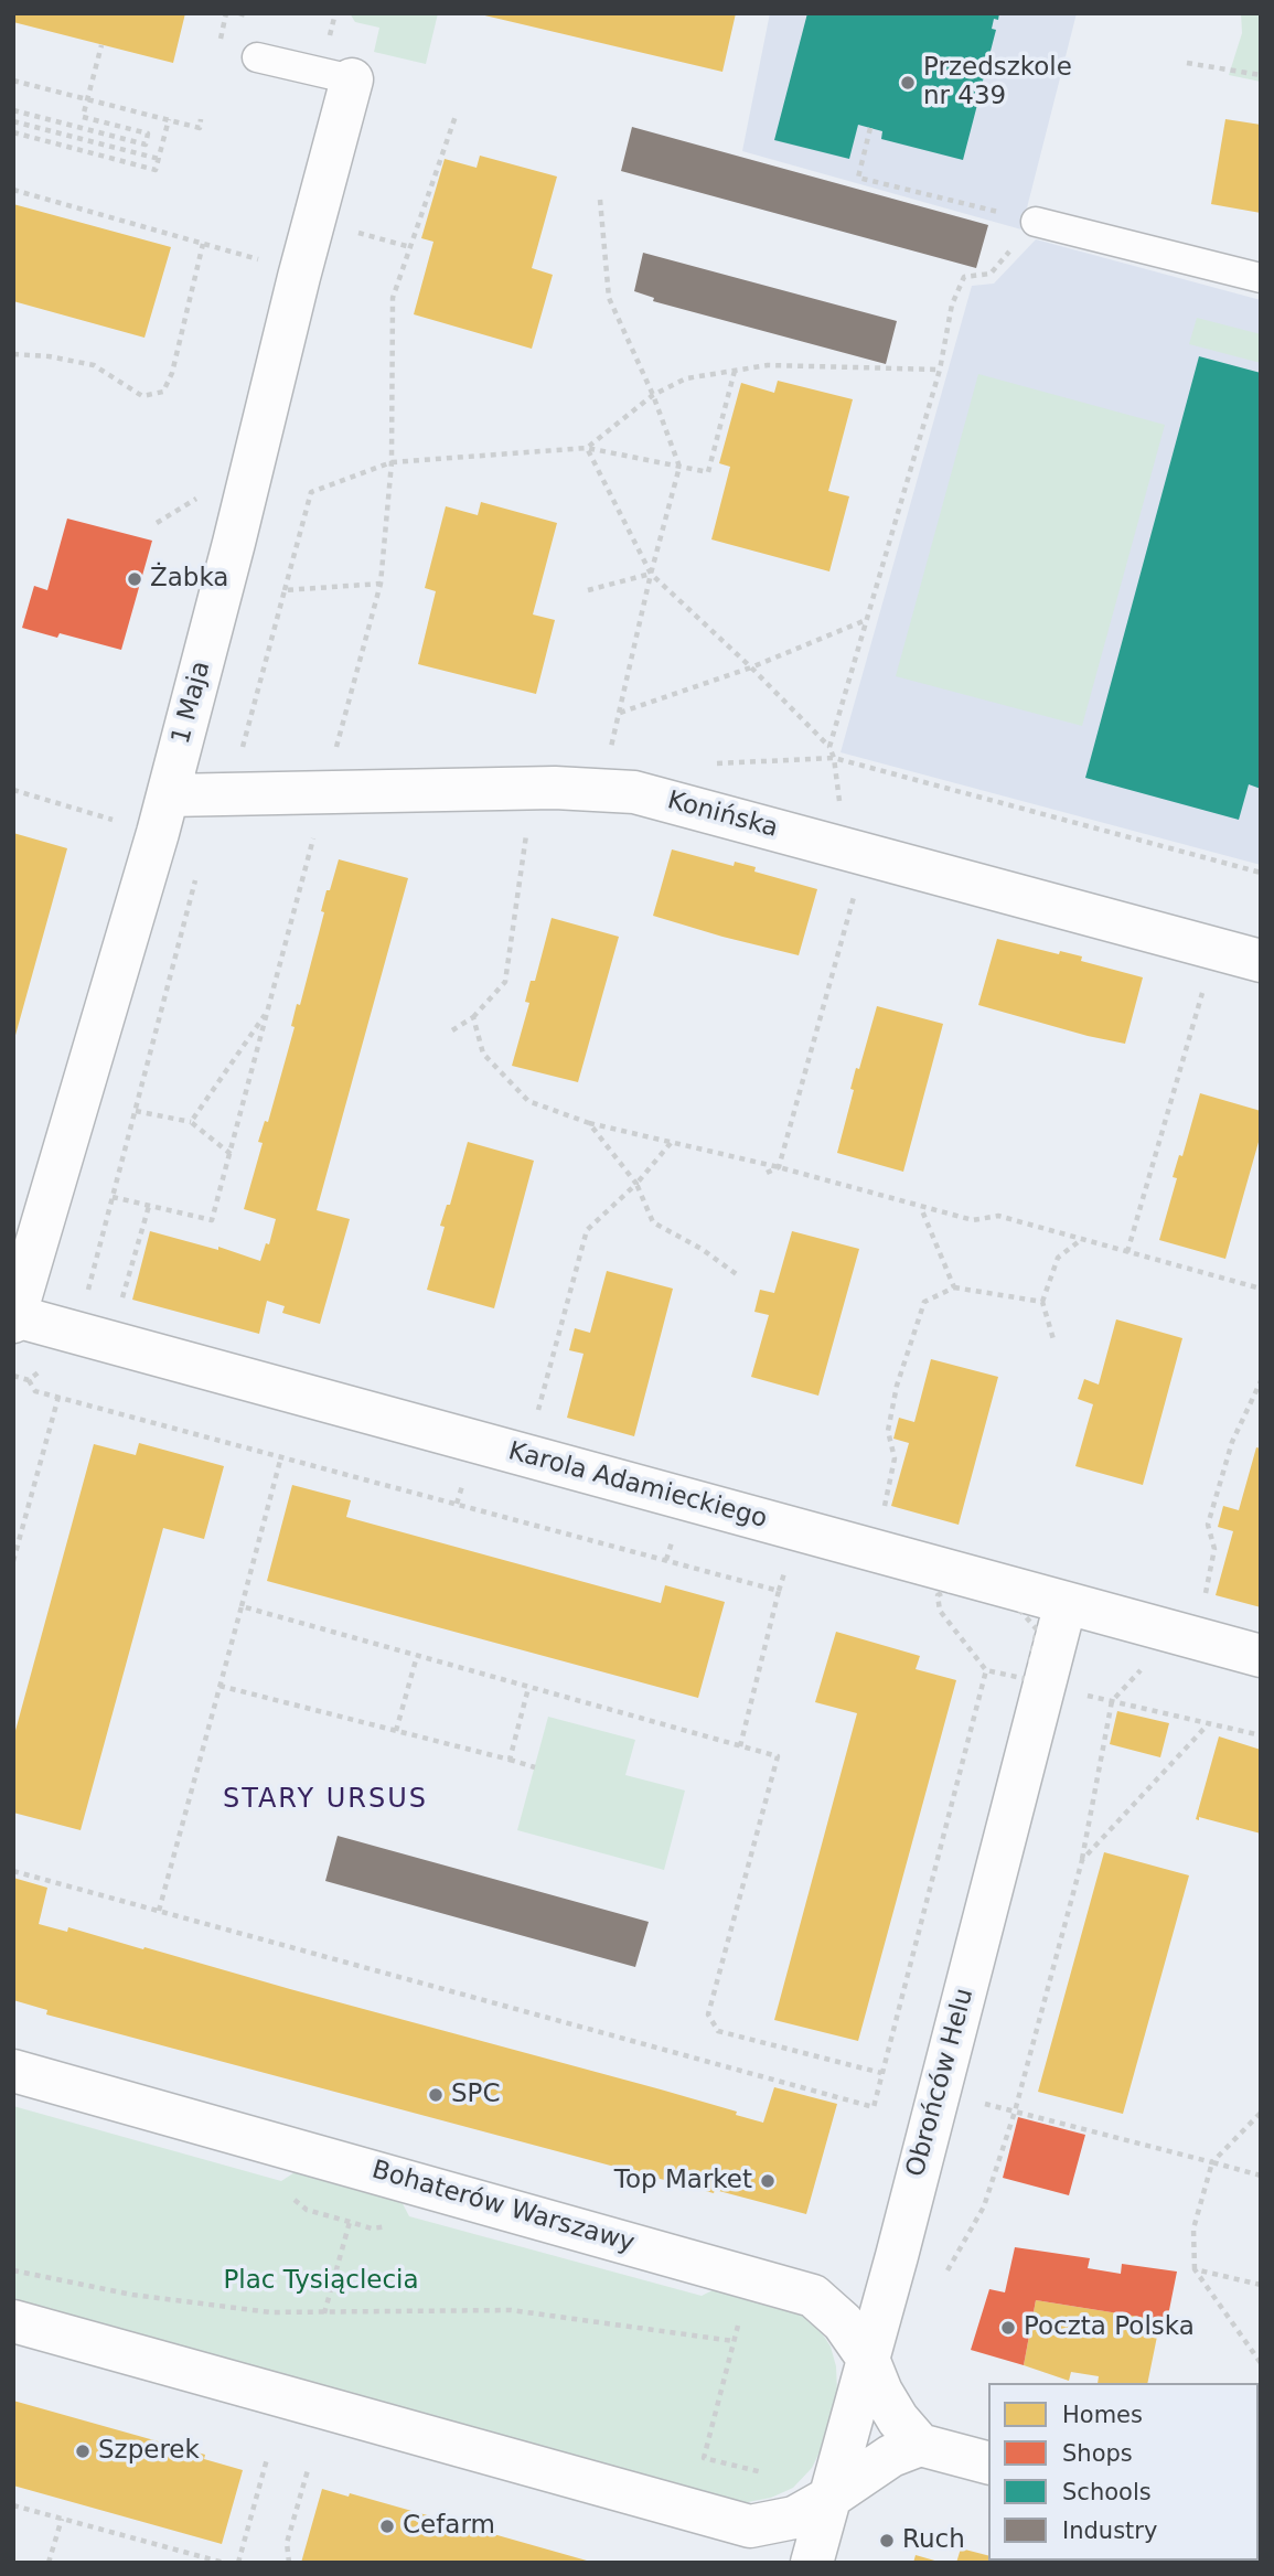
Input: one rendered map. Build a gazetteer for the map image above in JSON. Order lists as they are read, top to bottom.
{
  "streets": {
    "street": [
      "1 Maja",
      "Konińska",
      "Karola Adamieckiego",
      "Obrońców Helu",
      "Bohaterów Warszawy"
    ]
  },
  "crossings": [
    ["1 Maja", "Konińska"],
    ["1 Maja", "Karola Adamieckiego"],
    ["Karola Adamieckiego", "Obrońców Helu"],
    ["Obrońców Helu", "Bohaterów Warszawy"]
  ],
  "districts": ["STARY URSUS"],
  "parks": ["Plac Tysiąclecia"],
  "places": [
    "Przedszkole nr 439",
    "Żabka",
    "SPC",
    "Top Market",
    "Poczta Polska",
    "Szperek",
    "Cefarm",
    "Ruch"
  ],
  "legend": [
    "Homes",
    "Shops",
    "Schools",
    "Industry"
  ]
}
